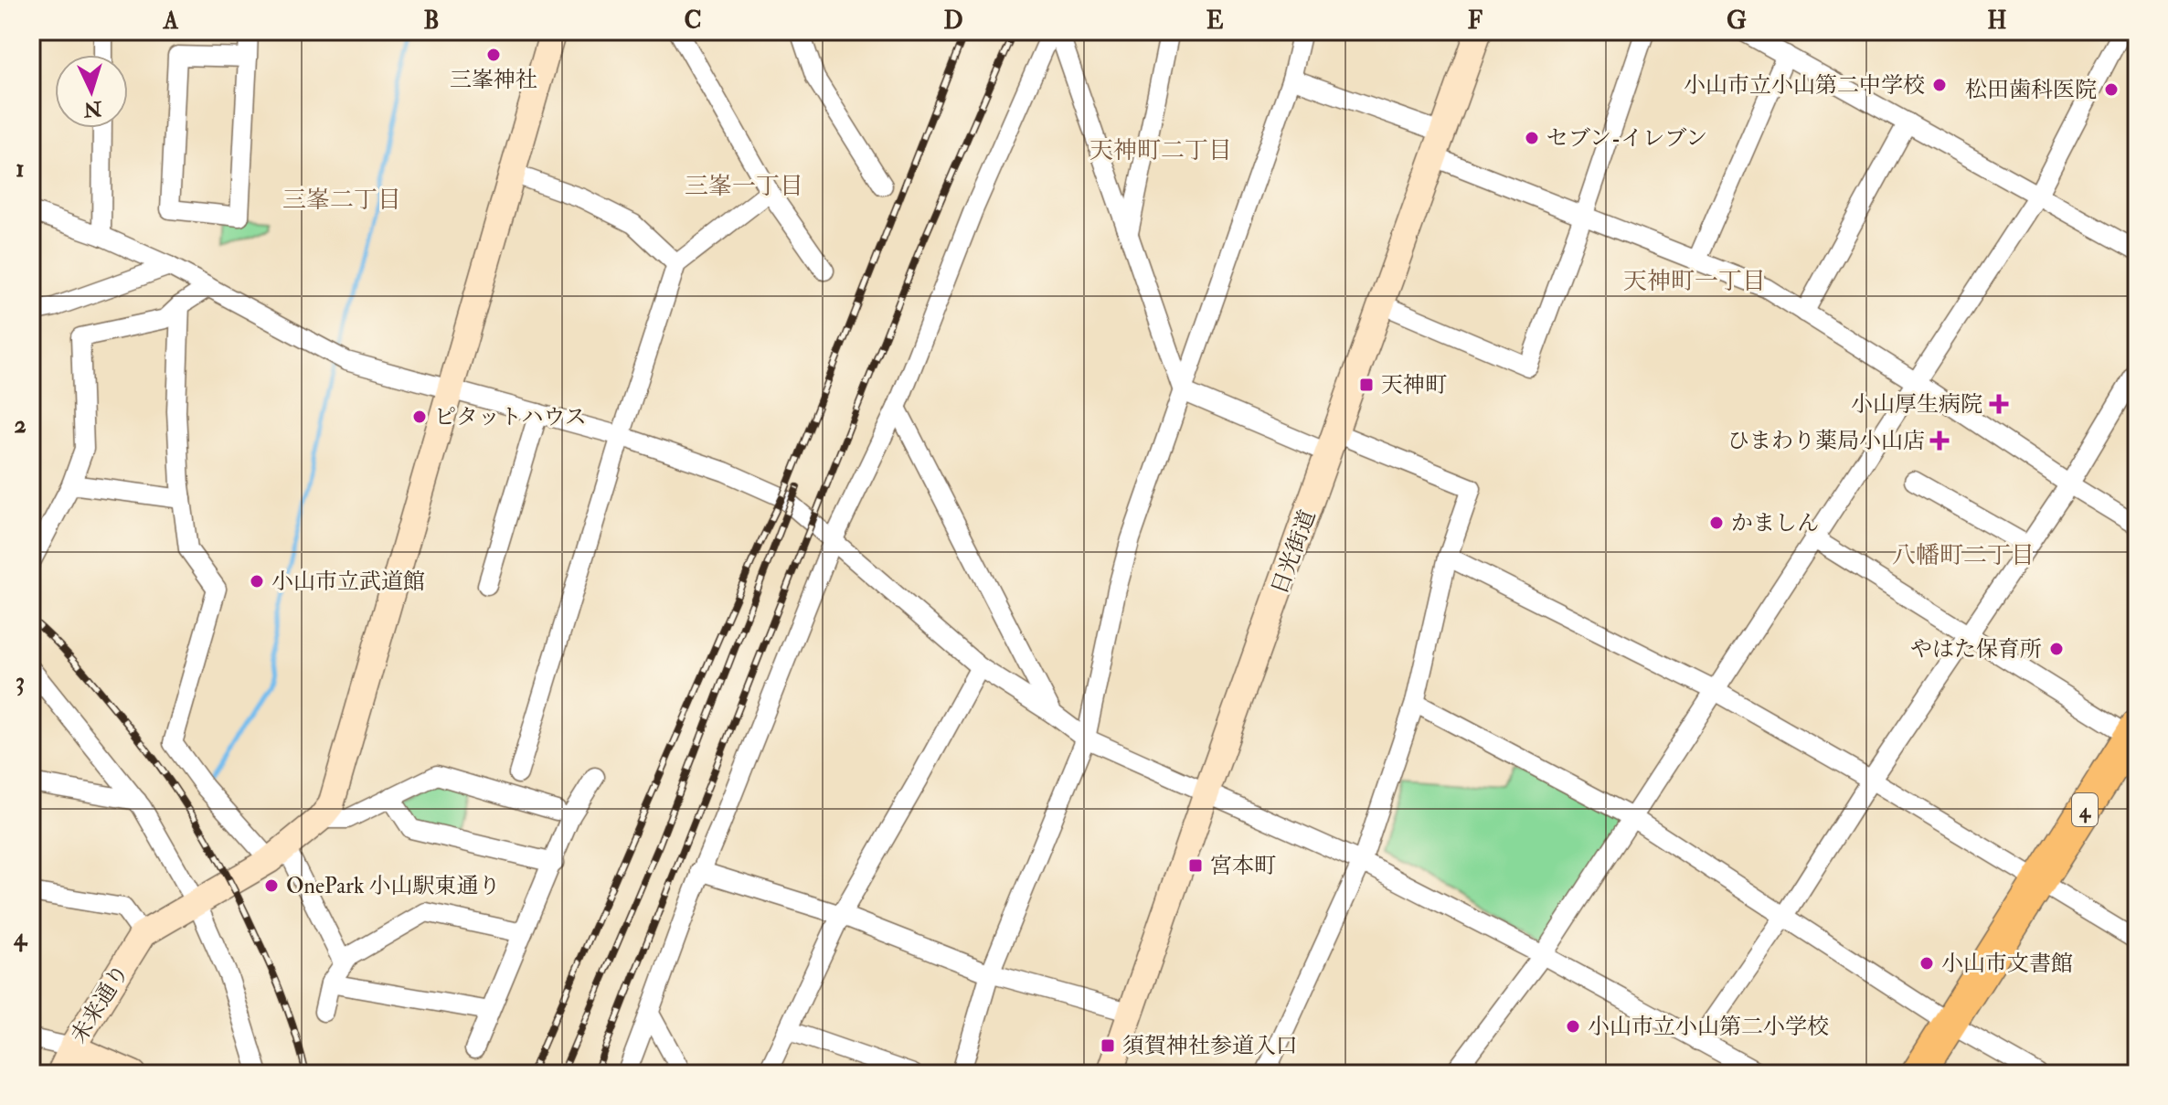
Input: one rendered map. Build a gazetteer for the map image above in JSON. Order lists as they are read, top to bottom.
{
  "streets": {
    "highway": ["4"],
    "street": ["日光街道", "未来通り"]
  },
  "districts": [
    "天神町二丁目",
    "三峯一丁目",
    "三峯二丁目",
    "天神町一丁目",
    "八幡町二丁目"
  ],
  "places": {
    "other": [
      "三峯神社",
      "小山市立小山第二中学校",
      "松田歯科医院",
      "セブン-イレブン",
      "ピタットハウス",
      "かましん",
      "小山市立武道館",
      "やはた保育所",
      "OnePark 小山駅東通り",
      "小山市文書館",
      "小山市立小山第二小学校"
    ],
    "transit": ["天神町", "宮本町", "須賀神社参道入口"],
    "health": ["小山厚生病院", "ひまわり薬局小山店"]
  },
  "north": "bottom",
  "grid": {
    "columns": [
      "A",
      "B",
      "C",
      "D",
      "E",
      "F",
      "G",
      "H"
    ],
    "rows": [
      "1",
      "2",
      "3",
      "4"
    ]
  }
}
